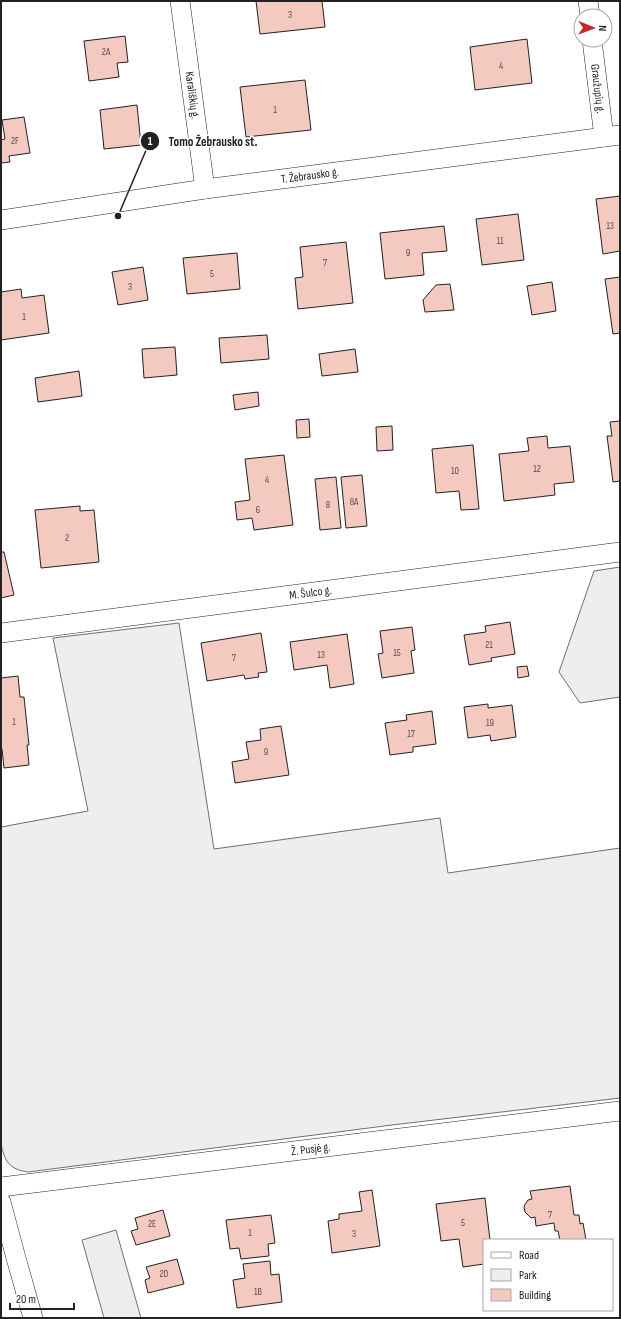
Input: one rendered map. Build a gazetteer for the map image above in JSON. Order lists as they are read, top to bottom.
{
  "streets": {
    "street": [
      "Graužupių g.",
      "Karališkių g.",
      "T. Žebrausko g.",
      "M. Šulco g.",
      "Ž. Pusjė g."
    ]
  },
  "crossings": [
    ["Graužupių g.", "T. Žebrausko g."],
    ["Karališkių g.", "T. Žebrausko g."]
  ],
  "places": ["Tomo Žebrausko st."],
  "house_numbers": [
    "3",
    "2A",
    "4",
    "1",
    "2F",
    "13",
    "11",
    "9",
    "7",
    "5",
    "3",
    "1",
    "12",
    "10",
    "4",
    "8A",
    "8",
    "6",
    "2",
    "21",
    "15",
    "13",
    "7",
    "1",
    "19",
    "17",
    "9",
    "7",
    "5",
    "2E",
    "1",
    "3",
    "2D",
    "1B"
  ],
  "legend": ["Road", "Park", "Building"],
  "scale_bar": "20 m",
  "north": "right"
}
